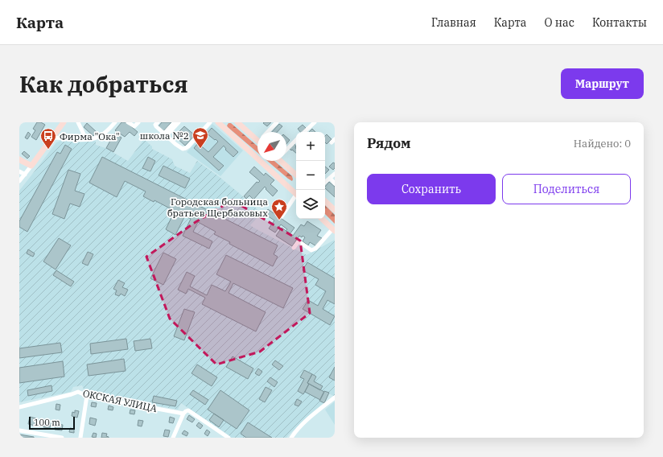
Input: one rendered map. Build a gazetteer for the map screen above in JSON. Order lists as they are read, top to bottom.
{
  "streets": {
    "street": ["ОКСКАЯ УЛИЦА"]
  },
  "places": {
    "school or university": ["школа №2"],
    "bus stop": ["Фирма \"Ока\""],
    "place": ["Городская больница братьев Щербаковых"]
  },
  "scale_bar": "100 m",
  "north": "bottom left",
  "page": {
    "header": "Карта",
    "nav": [
      "Главная",
      "Карта",
      "О нас",
      "Контакты"
    ],
    "buttons": [
      "Маршрут",
      ["Сохранить", "Поделиться"]
    ],
    "title": "Как добраться",
    "heading": ["Рядом", "Найдено: 0"],
    "map_buttons": ["+", "−"],
    "scale": "100 m"
  }
}
